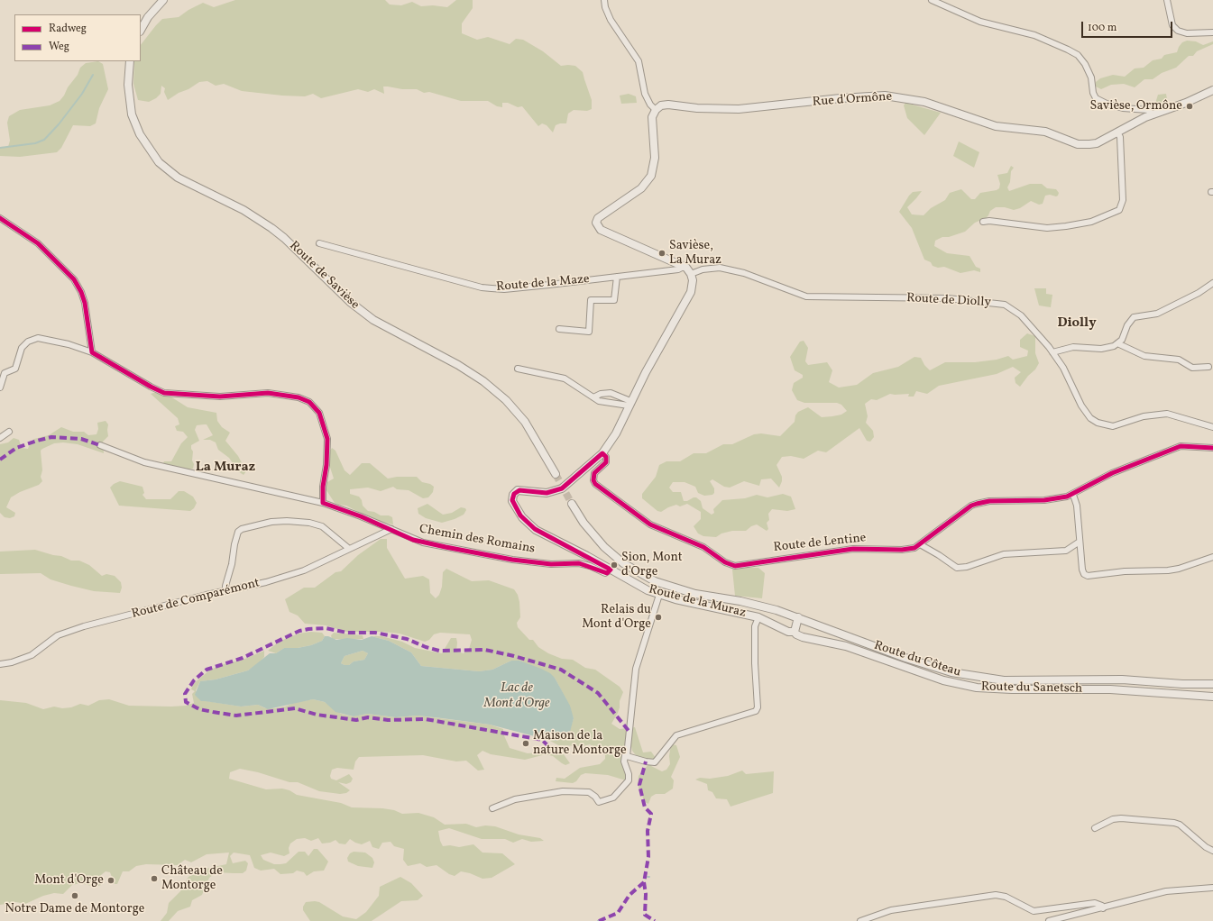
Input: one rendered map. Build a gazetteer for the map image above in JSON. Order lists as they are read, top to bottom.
{
  "streets": {
    "street": [
      "Rue d'Ormône",
      "Route de Savièse",
      "Route de la Maze",
      "Route de Diolly",
      "Chemin des Romains",
      "Route de Lentine",
      "Route de Comparémont",
      "Route de la Muraz",
      "Route du Côteau",
      "Route du Sanetsch"
    ]
  },
  "crossings": [
    ["Route de Diolly", "Route de la Muraz"],
    ["Chemin des Romains", "Route de Comparémont"],
    ["Chemin des Romains", "Route de la Muraz"],
    ["Route de Lentine", "Route de la Muraz"],
    ["Route de la Muraz", "Route du Sanetsch"]
  ],
  "districts": ["Diolly", "La Muraz"],
  "water": ["Lac de Mont d'Orge"],
  "places": [
    "Savièse, Ormône",
    "Savièse, La Muraz",
    "Sion, Mont d'Orge",
    "Relais du Mont d'Orge",
    "Maison de la nature Montorge",
    "Château de Montorge",
    "Mont d'Orge",
    "Notre Dame de Montorge"
  ],
  "legend": ["Radweg", "Weg"],
  "scale_bar": "100 m"
}
